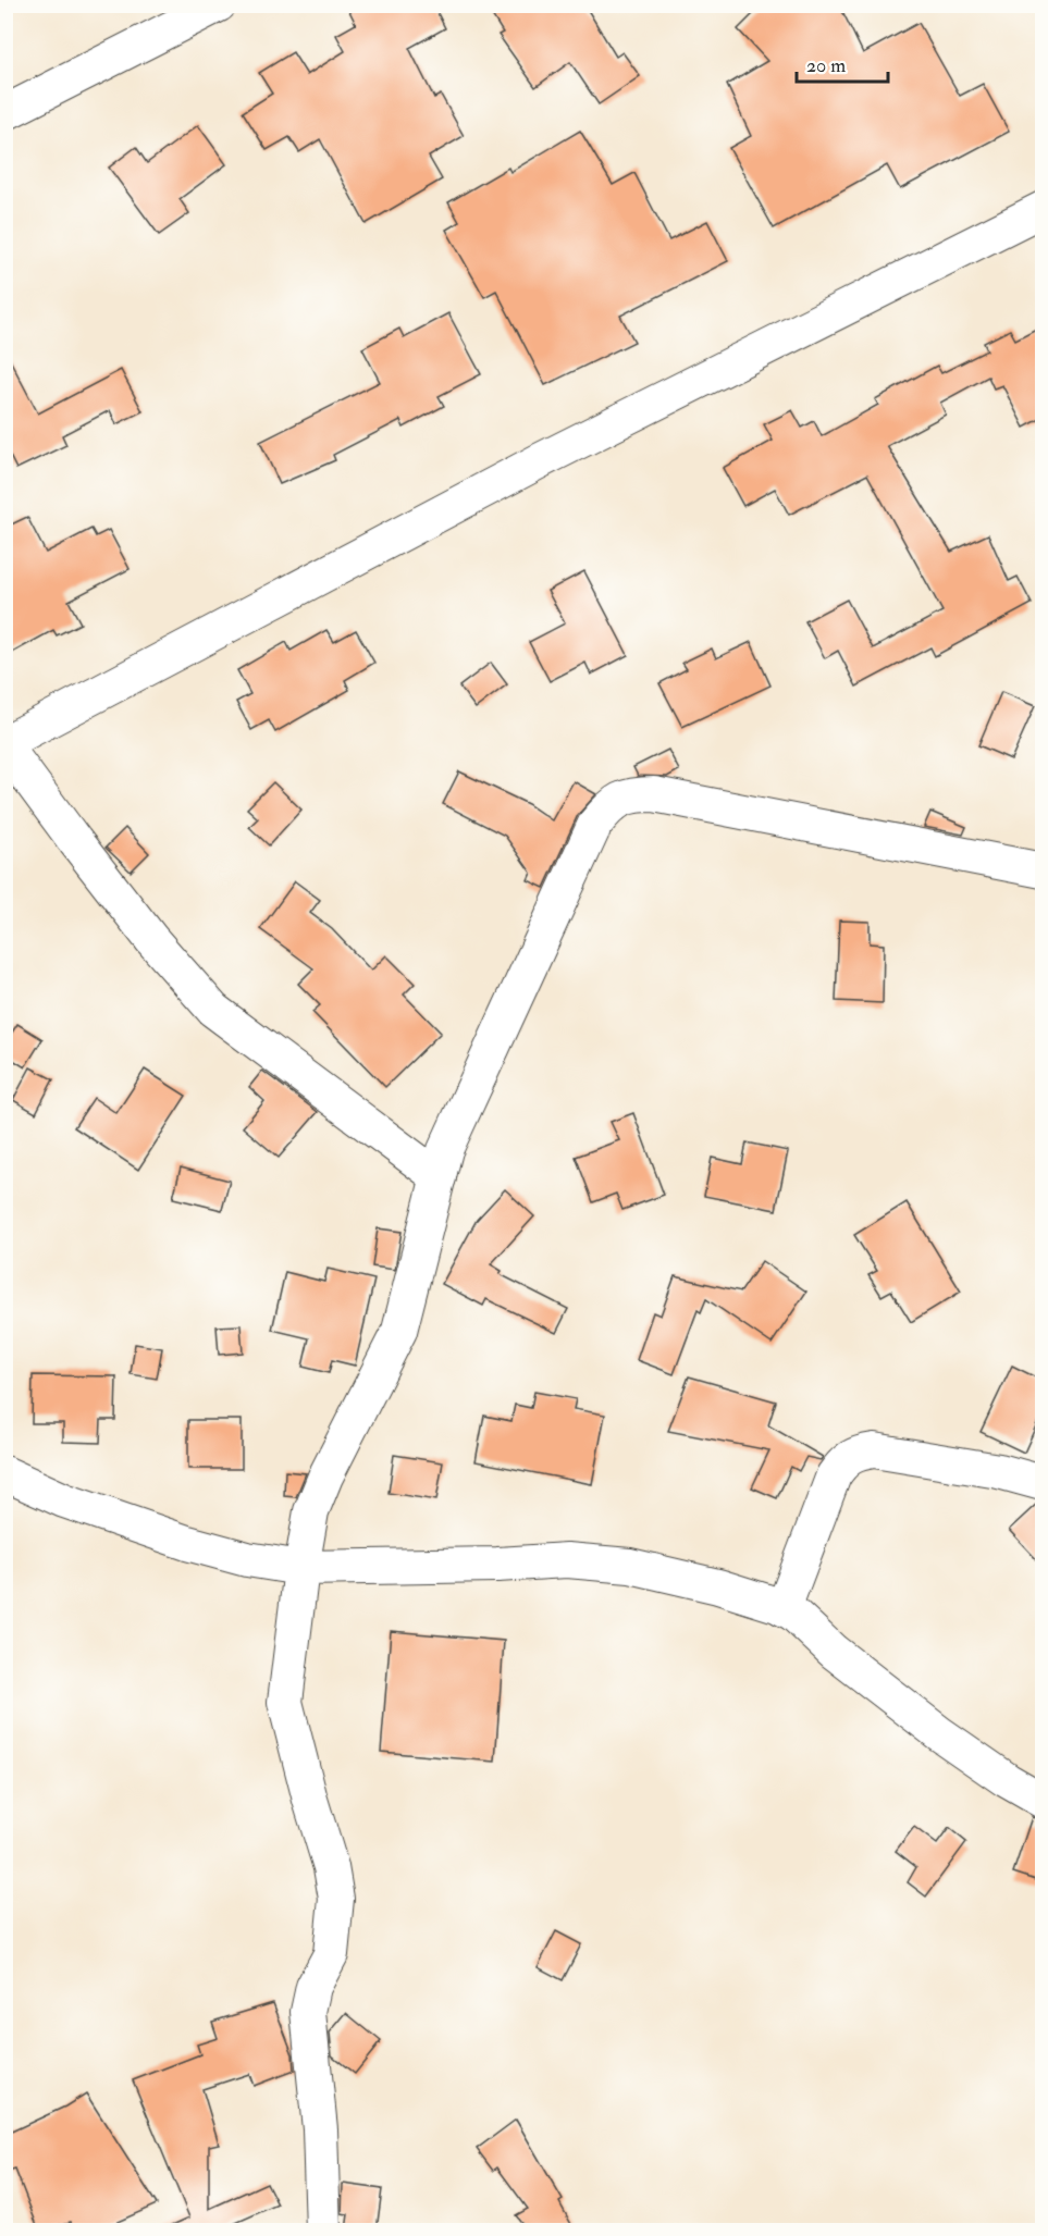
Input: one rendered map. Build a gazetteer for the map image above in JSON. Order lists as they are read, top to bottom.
{
  "scale_bar": "20 m"
}
